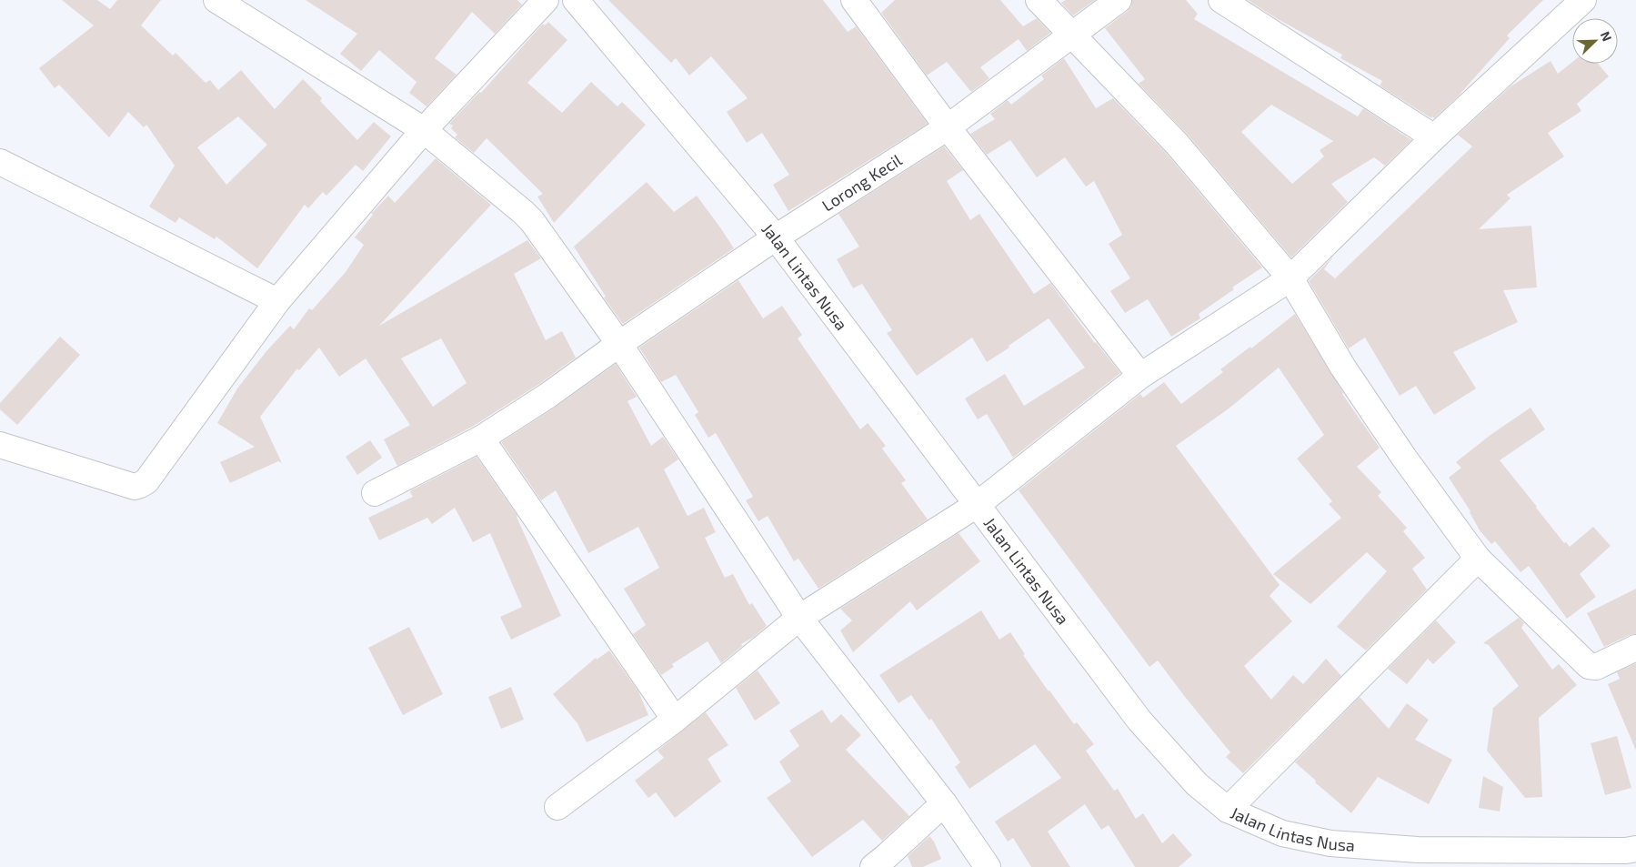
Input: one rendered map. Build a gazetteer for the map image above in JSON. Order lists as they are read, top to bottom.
{
  "streets": {
    "main road": ["Lorong Kecil", "Jalan Lintas Nusa"]
  },
  "crossings": [
    ["Lorong Kecil", "Jalan Lintas Nusa"]
  ],
  "north": "top right"
}
